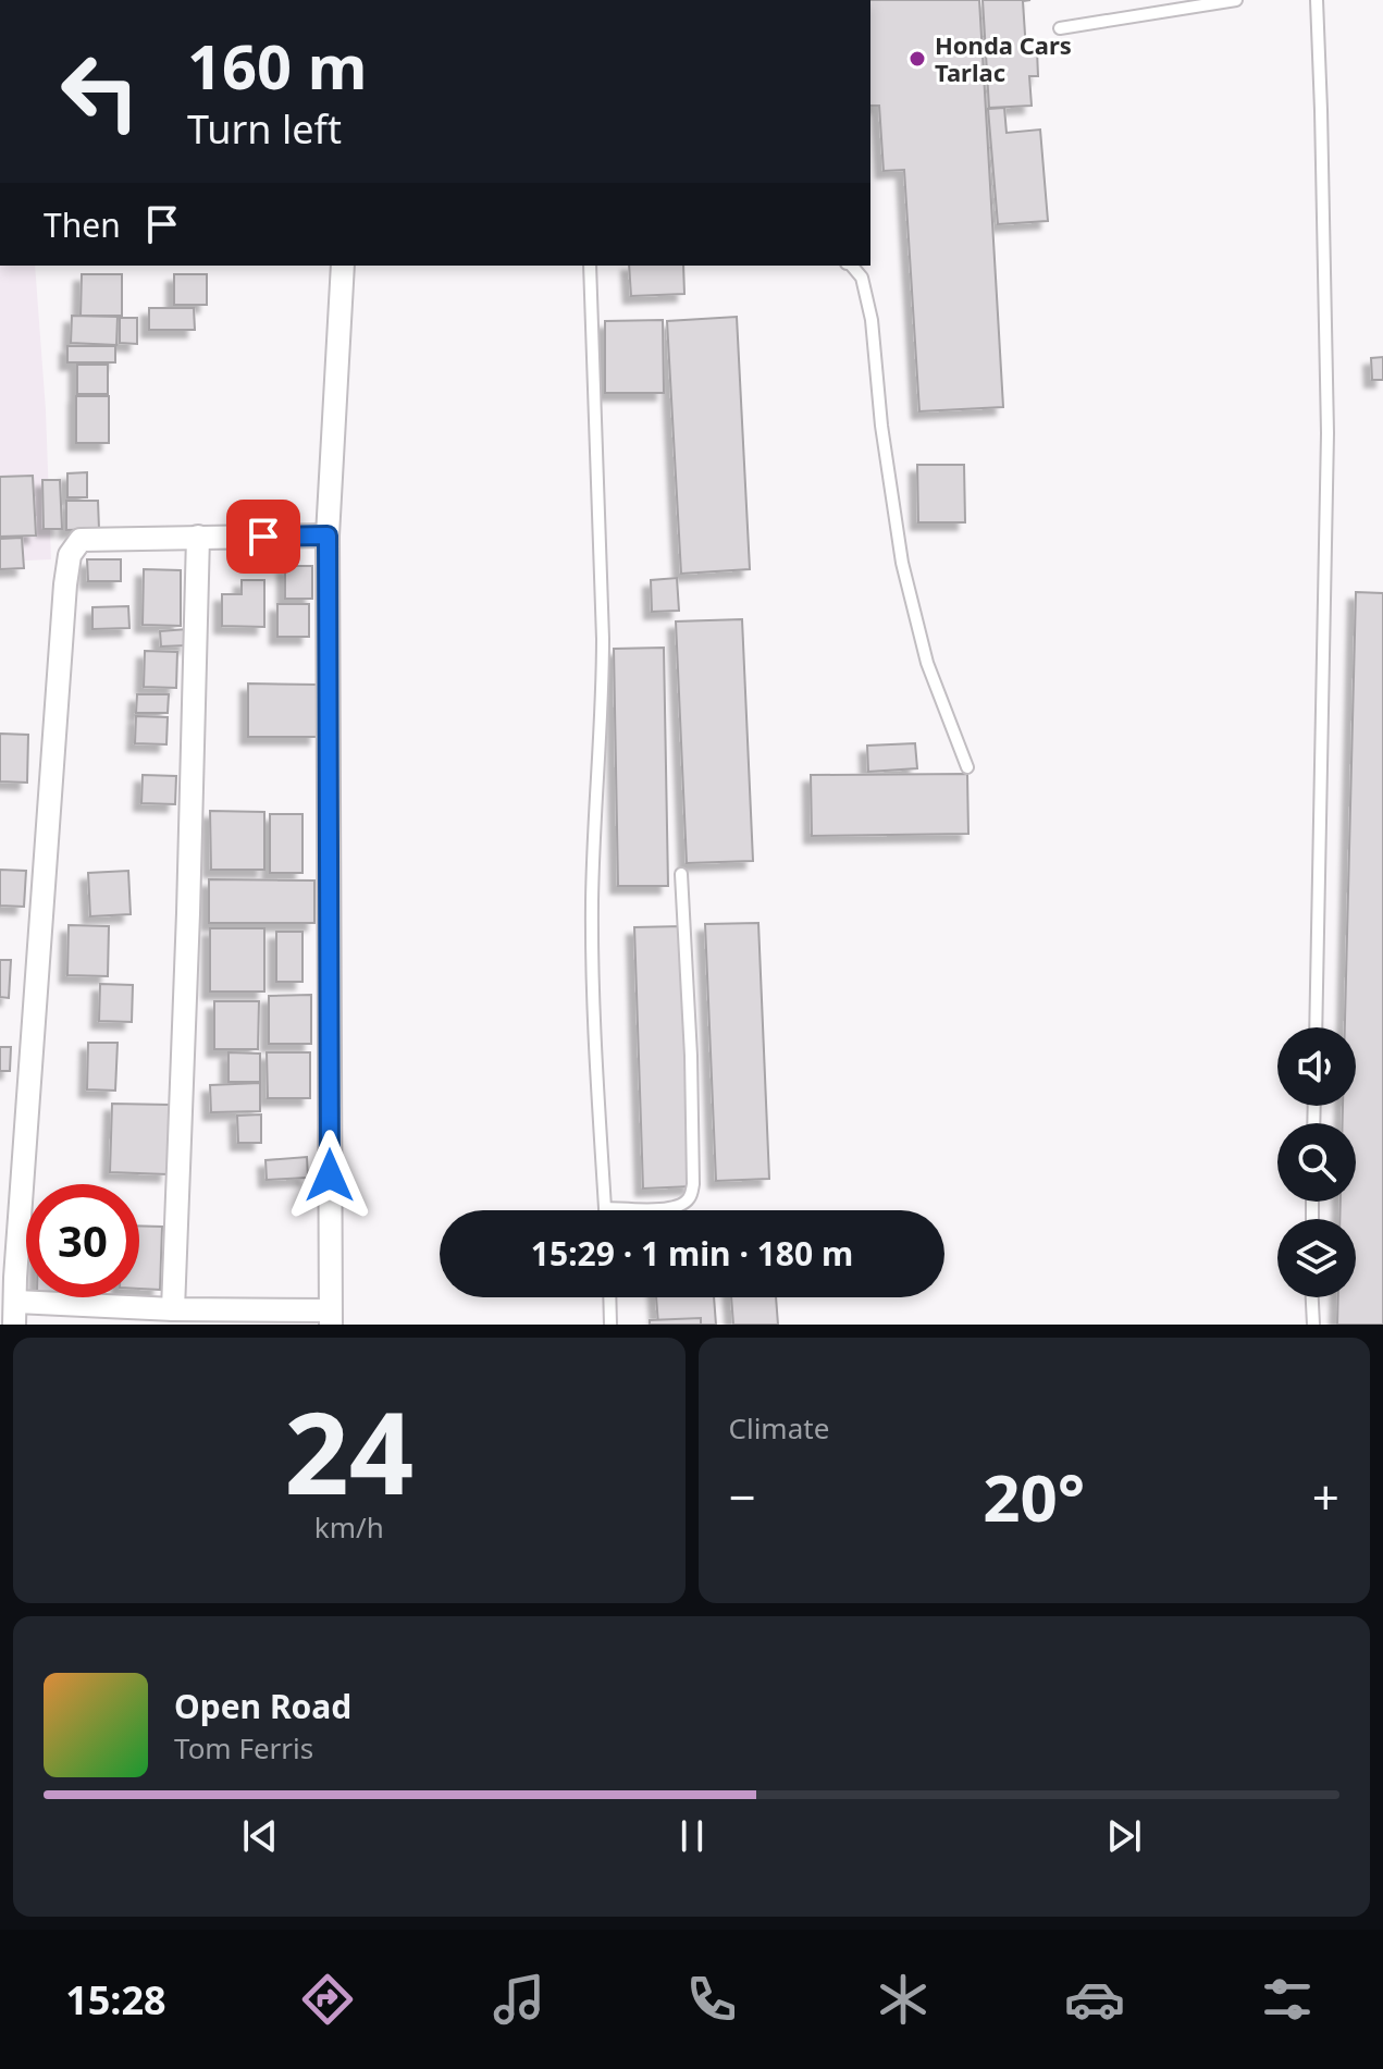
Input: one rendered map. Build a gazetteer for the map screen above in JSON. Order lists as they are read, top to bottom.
{
  "places": ["Honda Cars Tarlac"],
  "page": {
    "turn": ["160 m", "Turn left"],
    "then": "Then",
    "limit": "30",
    "trip": "15:29 · 1 min · 180 m",
    "tile": [
      ["24", "km/h"],
      "Climate"
    ],
    "heat": ["−", "20°", "+"],
    "song": ["Open Road", "Tom Ferris"],
    "tabs": "15:28"
  }
}
